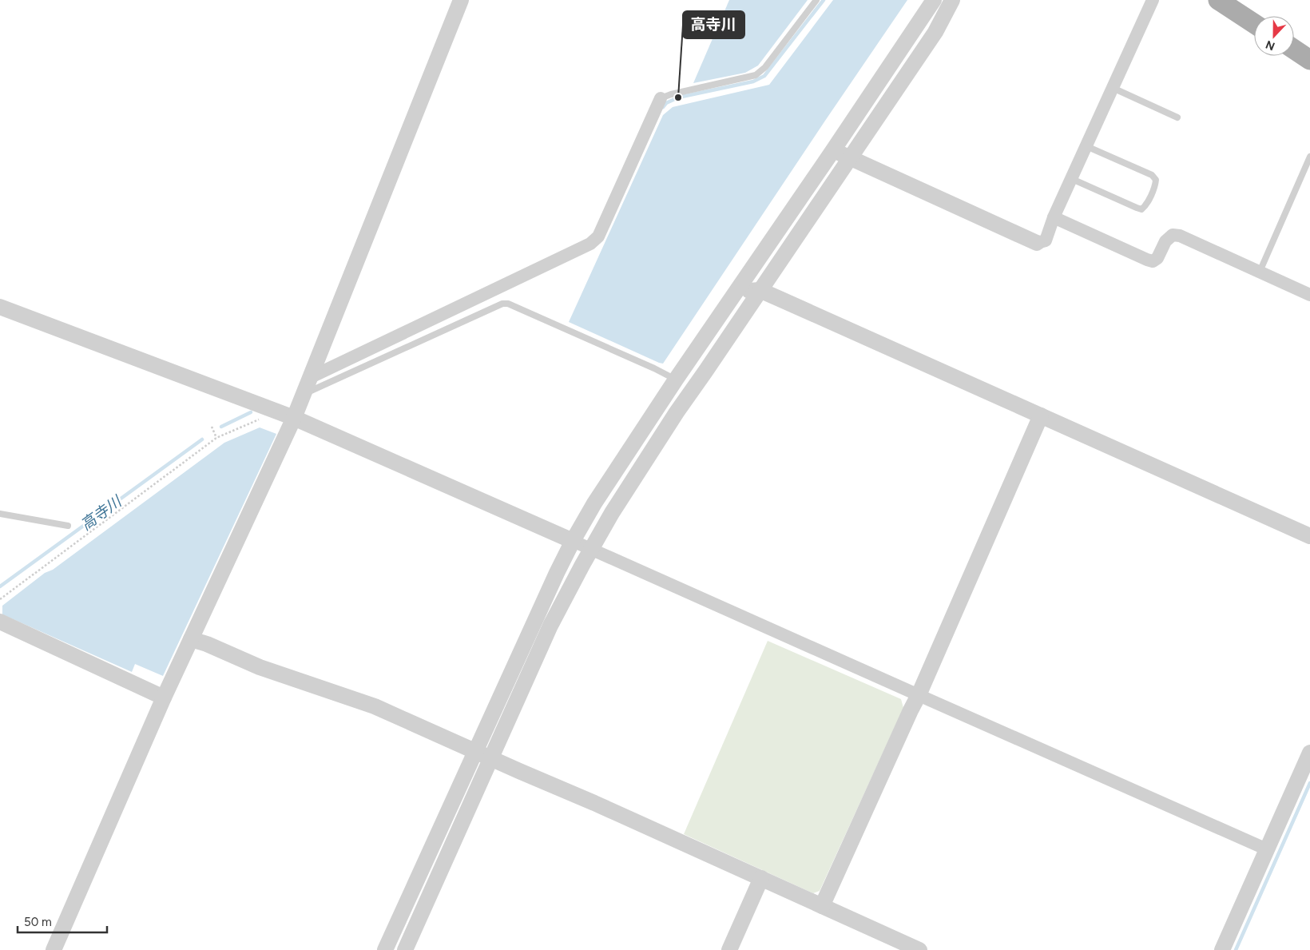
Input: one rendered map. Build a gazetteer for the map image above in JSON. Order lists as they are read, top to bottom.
{
  "water": ["高寺川"],
  "places": ["高寺川"],
  "scale_bar": "50 m",
  "north": "bottom"
}
